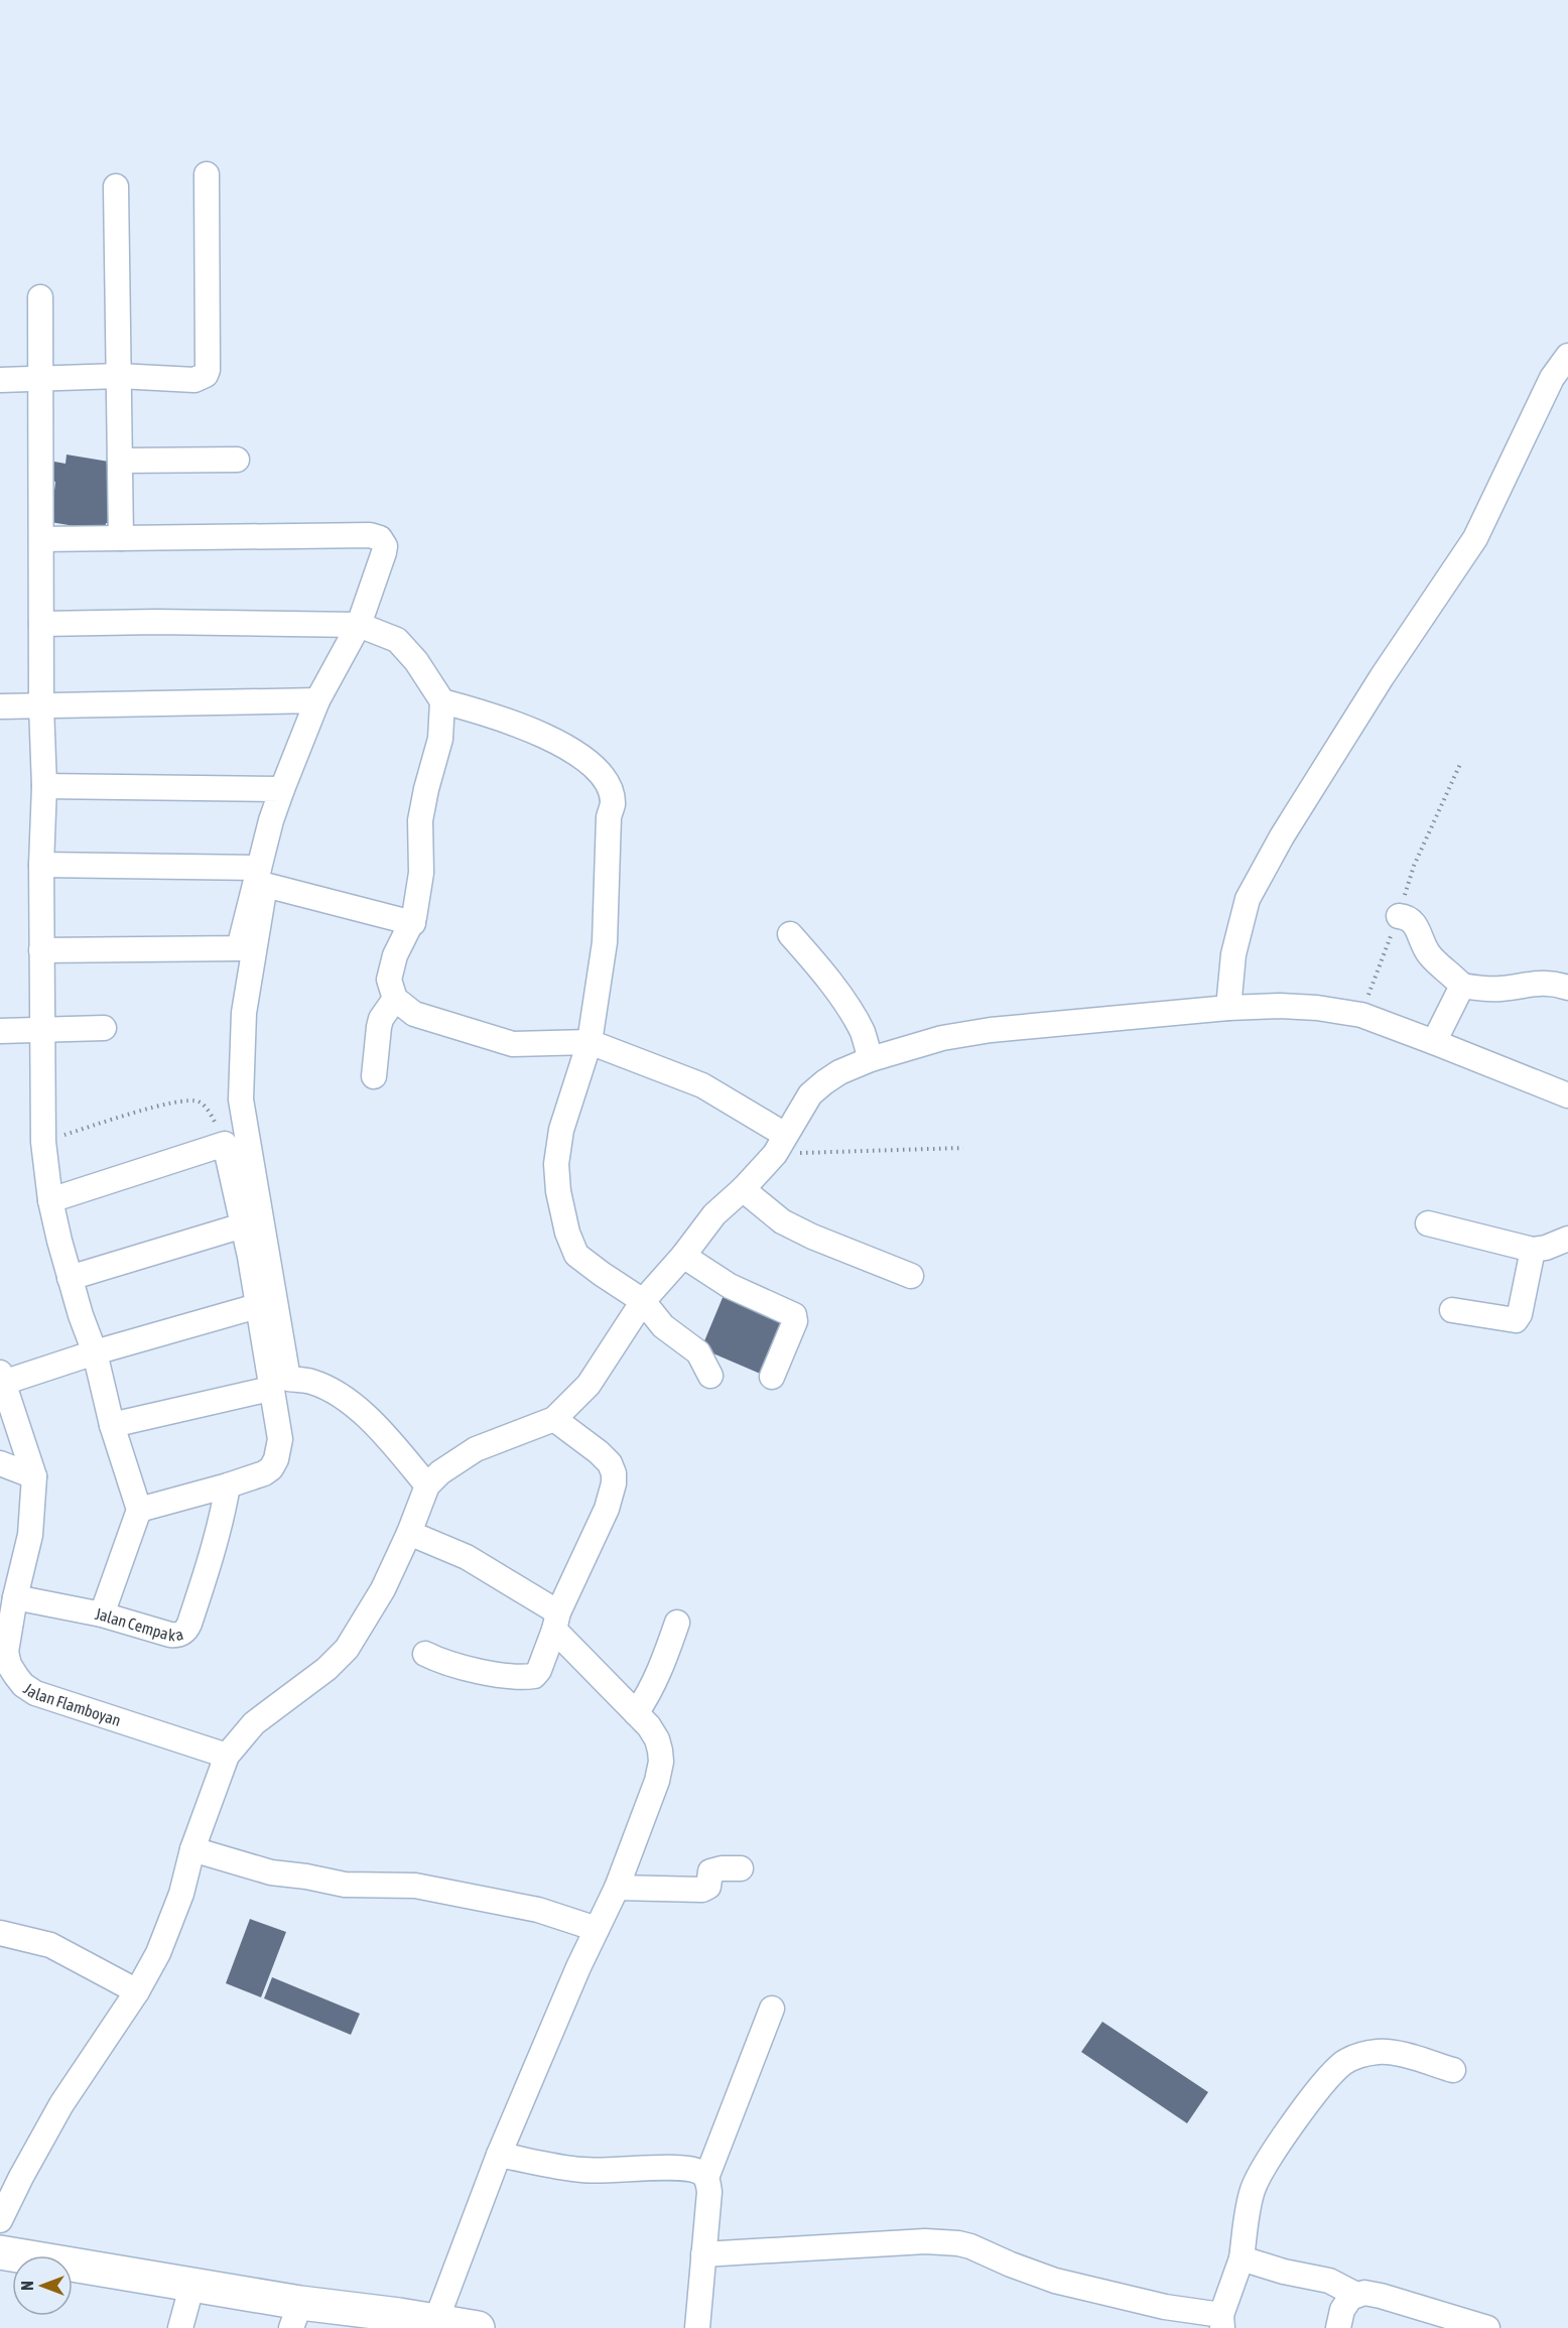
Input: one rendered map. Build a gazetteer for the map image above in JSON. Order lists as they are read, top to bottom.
{
  "streets": {
    "street": ["Jalan Cempaka", "Jalan Flamboyan"]
  },
  "crossings": [
    ["Jalan Cempaka", "Jalan Flamboyan"]
  ],
  "north": "left"
}
